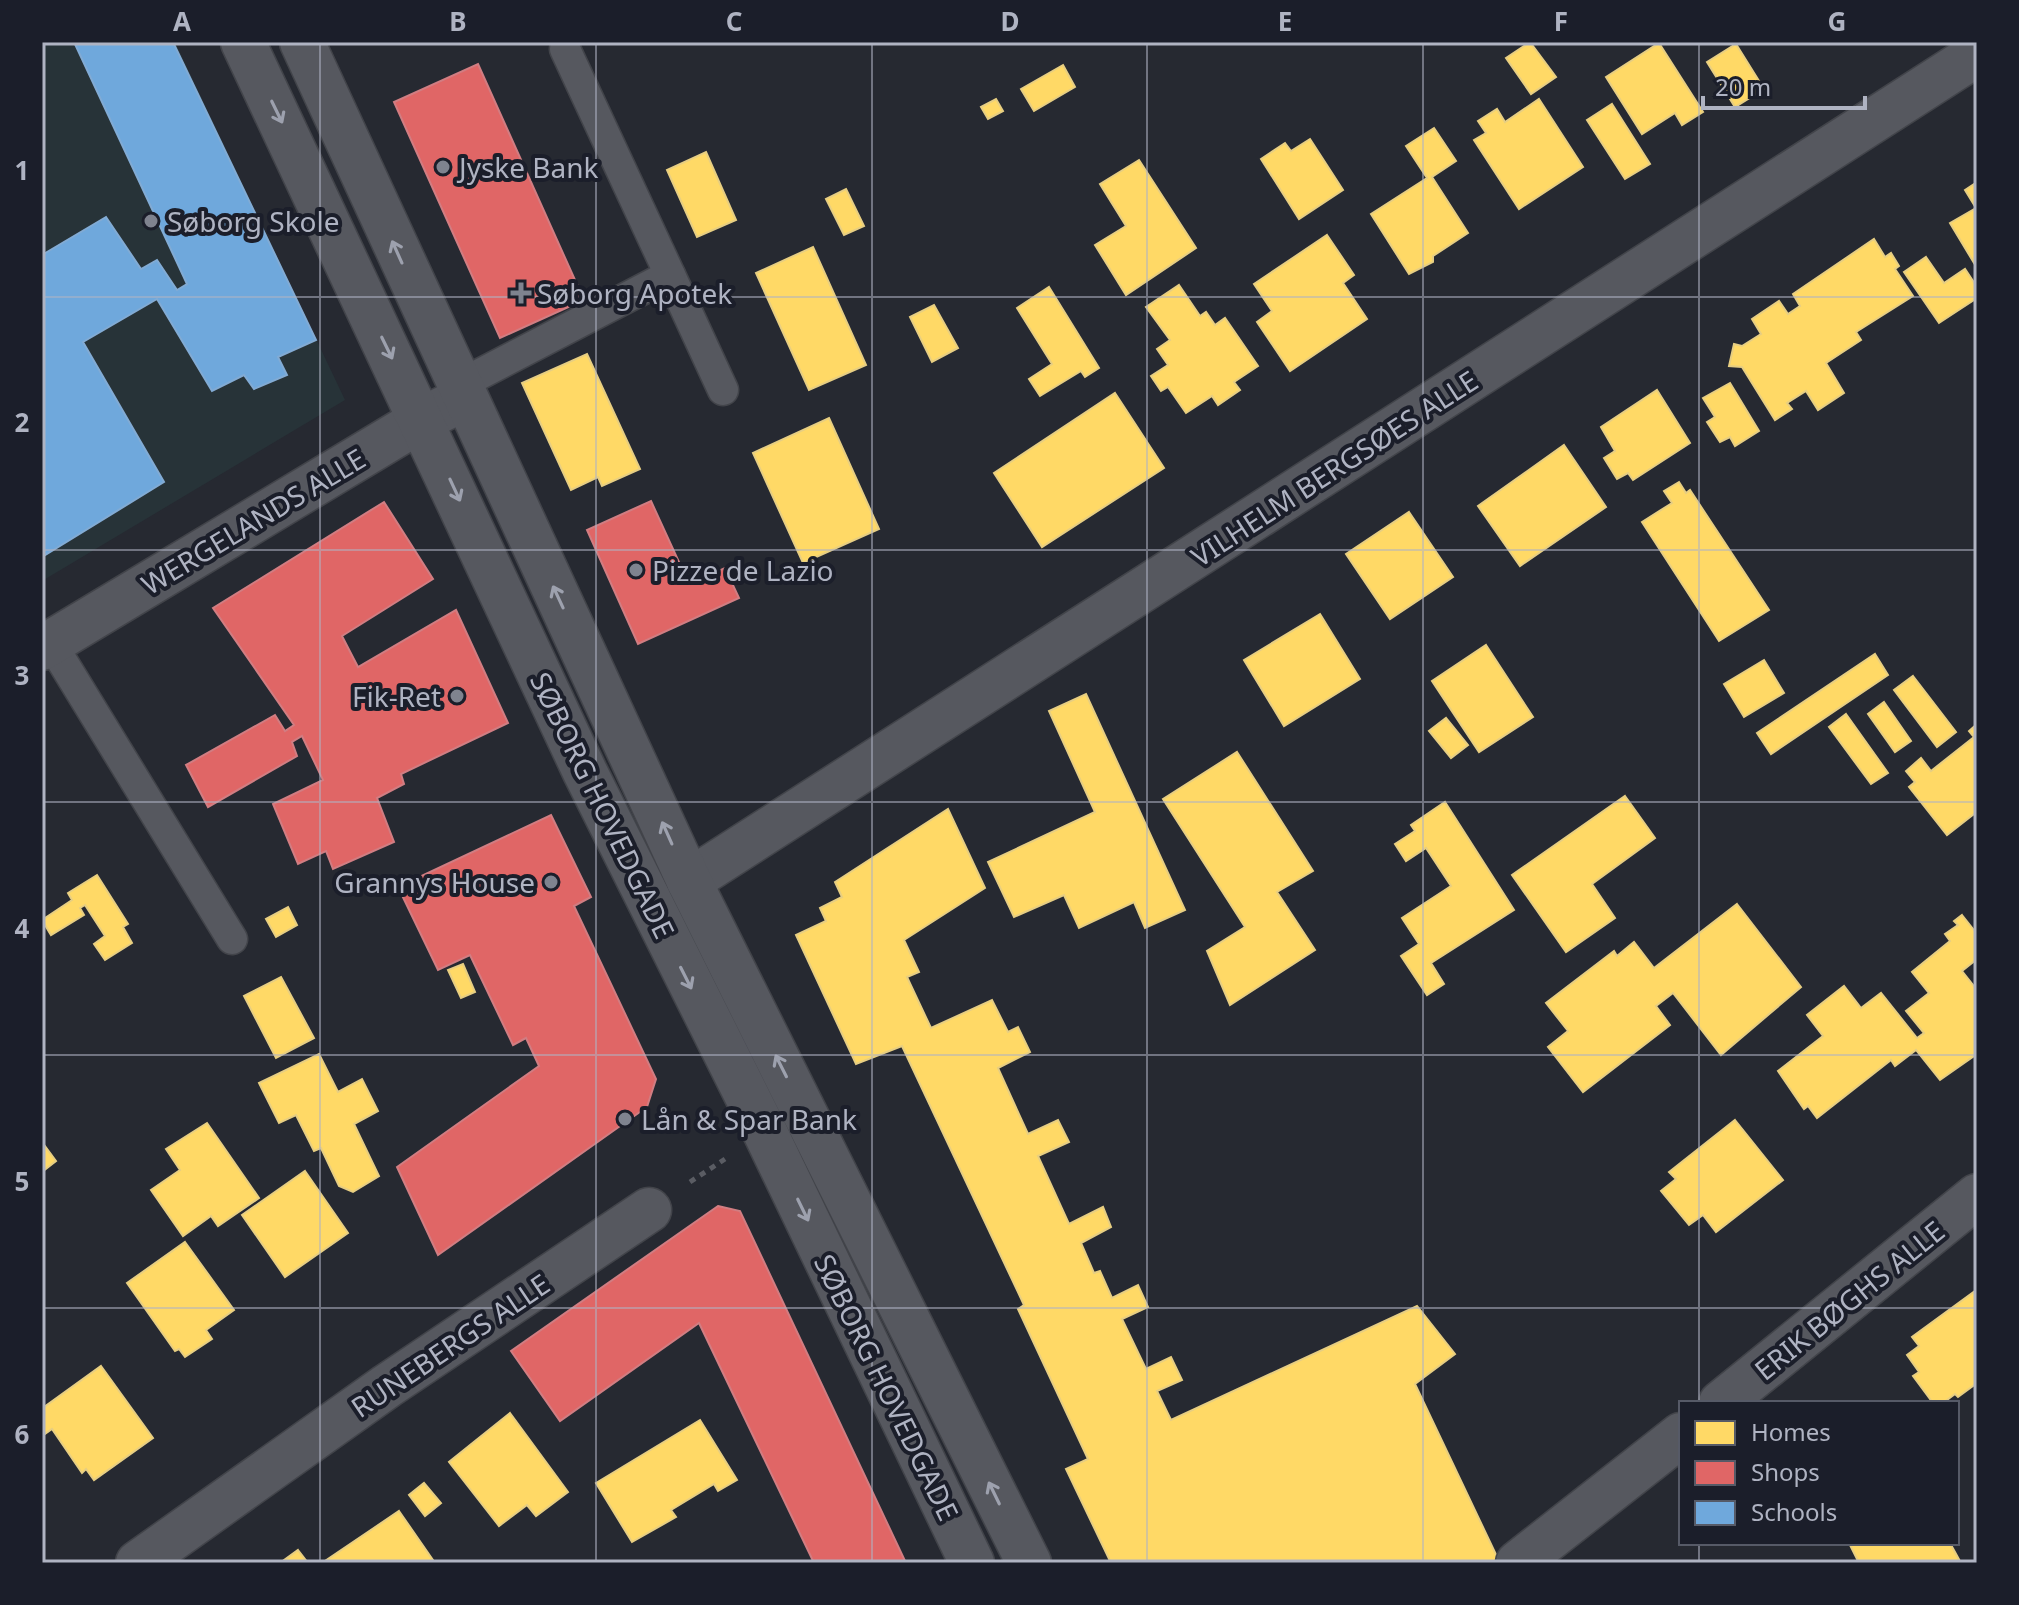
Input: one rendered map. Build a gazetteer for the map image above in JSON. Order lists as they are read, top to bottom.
{
  "streets": {
    "street": [
      "VILHELM BERGSØES ALLE",
      "WERGELANDS ALLE",
      "SØBORG HOVEDGADE",
      "ERIK BØGHS ALLE",
      "RUNEBERGS ALLE"
    ]
  },
  "crossings": [
    ["VILHELM BERGSØES ALLE", "SØBORG HOVEDGADE"],
    ["WERGELANDS ALLE", "SØBORG HOVEDGADE"]
  ],
  "places": {
    "other": [
      "Jyske Bank",
      "Søborg Skole",
      "Pizze de Lazio",
      "Fik-Ret",
      "Grannys House",
      "Lån & Spar Bank"
    ],
    "health": ["Søborg Apotek"]
  },
  "legend": ["Homes", "Shops", "Schools"],
  "scale_bar": "20 m",
  "grid": {
    "columns": [
      "A",
      "B",
      "C",
      "D",
      "E",
      "F",
      "G"
    ],
    "rows": [
      "1",
      "2",
      "3",
      "4",
      "5",
      "6"
    ]
  }
}
